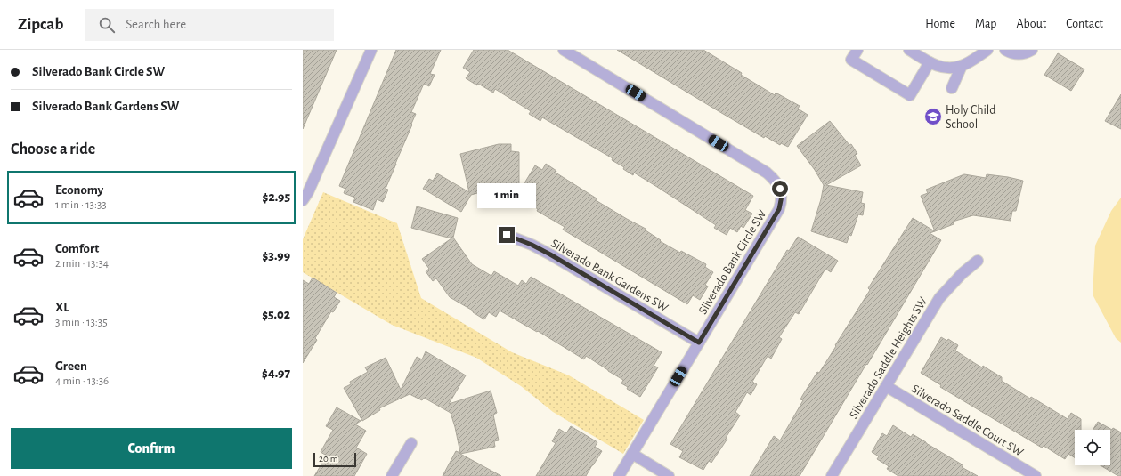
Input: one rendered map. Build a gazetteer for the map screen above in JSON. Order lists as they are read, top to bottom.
{
  "streets": {
    "street": [
      "Silverado Bank Circle SW",
      "Silverado Bank Gardens SW",
      "Silverado Saddle Heights SW",
      "Silverado Saddle Court SW"
    ]
  },
  "crossings": [
    ["Silverado Bank Circle SW", "Silverado Bank Gardens SW"],
    ["Silverado Saddle Heights SW", "Silverado Saddle Court SW"]
  ],
  "places": {
    "school or university": ["Holy Child School"]
  },
  "scale_bar": "20 m",
  "page": {
    "header": "Zipcab",
    "search": "Search here",
    "nav": [
      "Home",
      "Map",
      "About",
      "Contact"
    ],
    "banner": ["Silverado Bank Circle SW", "Silverado Bank Gardens SW"],
    "heading": "Choose a ride",
    "list": [
      {
        "name": "Economy",
        "note": "1 min · 13:33",
        "value": "$2.95"
      },
      {
        "name": "Comfort",
        "note": "2 min · 13:34",
        "value": "$3.99"
      },
      {
        "name": "XL",
        "note": "3 min · 13:35",
        "value": "$5.02"
      },
      {
        "name": "Green",
        "note": "4 min · 13:36",
        "value": "$4.97"
      }
    ],
    "bubble": "1 min",
    "buttons": "Confirm",
    "scale": "20 m"
  }
}
